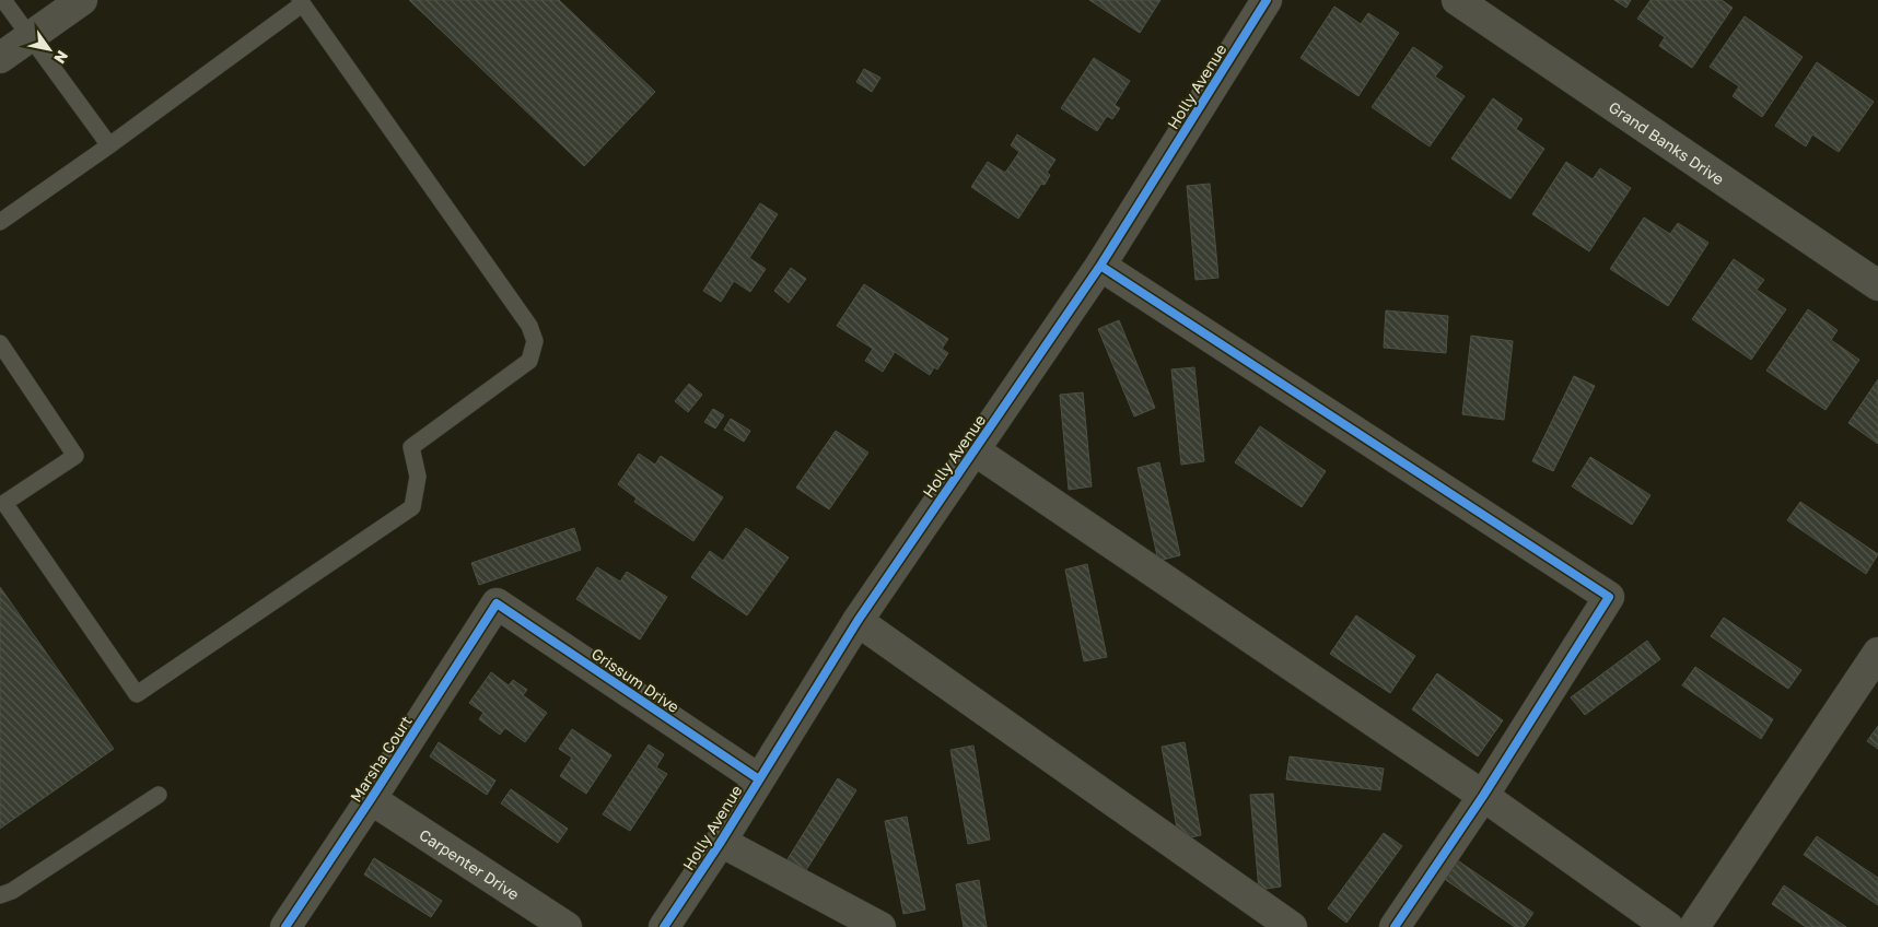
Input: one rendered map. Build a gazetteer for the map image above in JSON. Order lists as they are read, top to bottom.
{
  "streets": {
    "street": [
      "Holly Avenue",
      "Grand Banks Drive",
      "Grissum Drive",
      "Marsha Court",
      "Carpenter Drive"
    ]
  },
  "crossings": [
    ["Holly Avenue", "Grissum Drive"],
    ["Grissum Drive", "Marsha Court"],
    ["Marsha Court", "Carpenter Drive"]
  ],
  "north": "bottom right"
}
